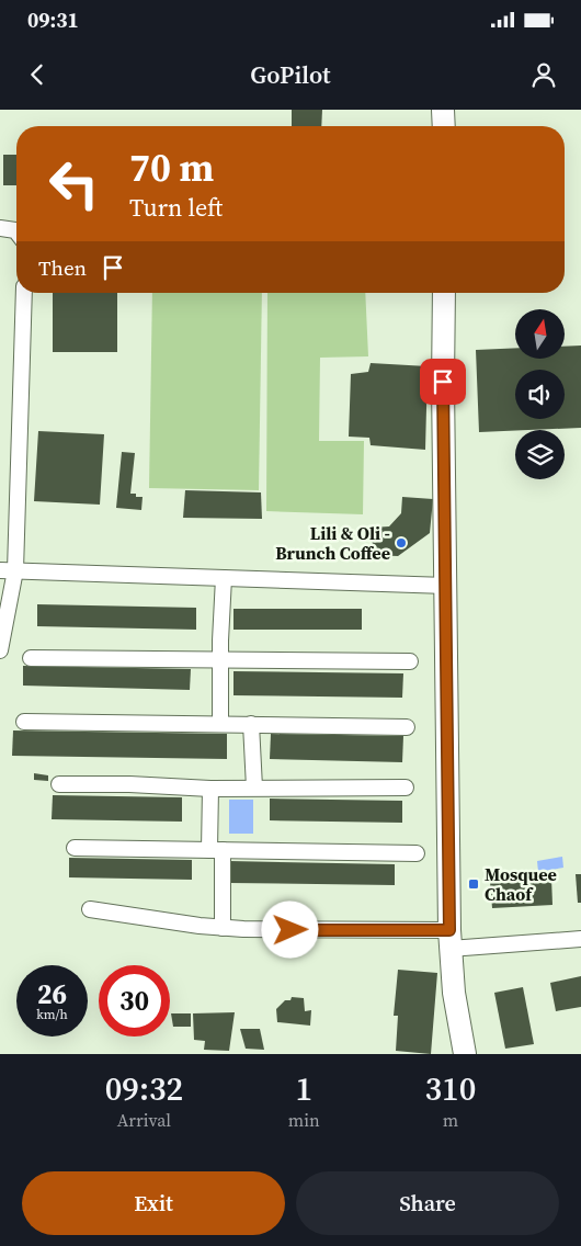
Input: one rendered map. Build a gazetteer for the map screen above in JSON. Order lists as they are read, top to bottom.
{
  "places": {
    "other": ["Lili & Oli - Brunch Coffee"],
    "transit": ["Mosquee Chaof"]
  },
  "north": "top",
  "page": {
    "status": "09:31",
    "header": "GoPilot",
    "turn": ["70 m", "Turn left"],
    "then": "Then",
    "speed": "26 km/h",
    "limit": "30",
    "eta": [
      "09:32",
      "Arrival",
      "1",
      "min",
      "310",
      "m"
    ],
    "buttons": ["Exit", "Share"]
  }
}
